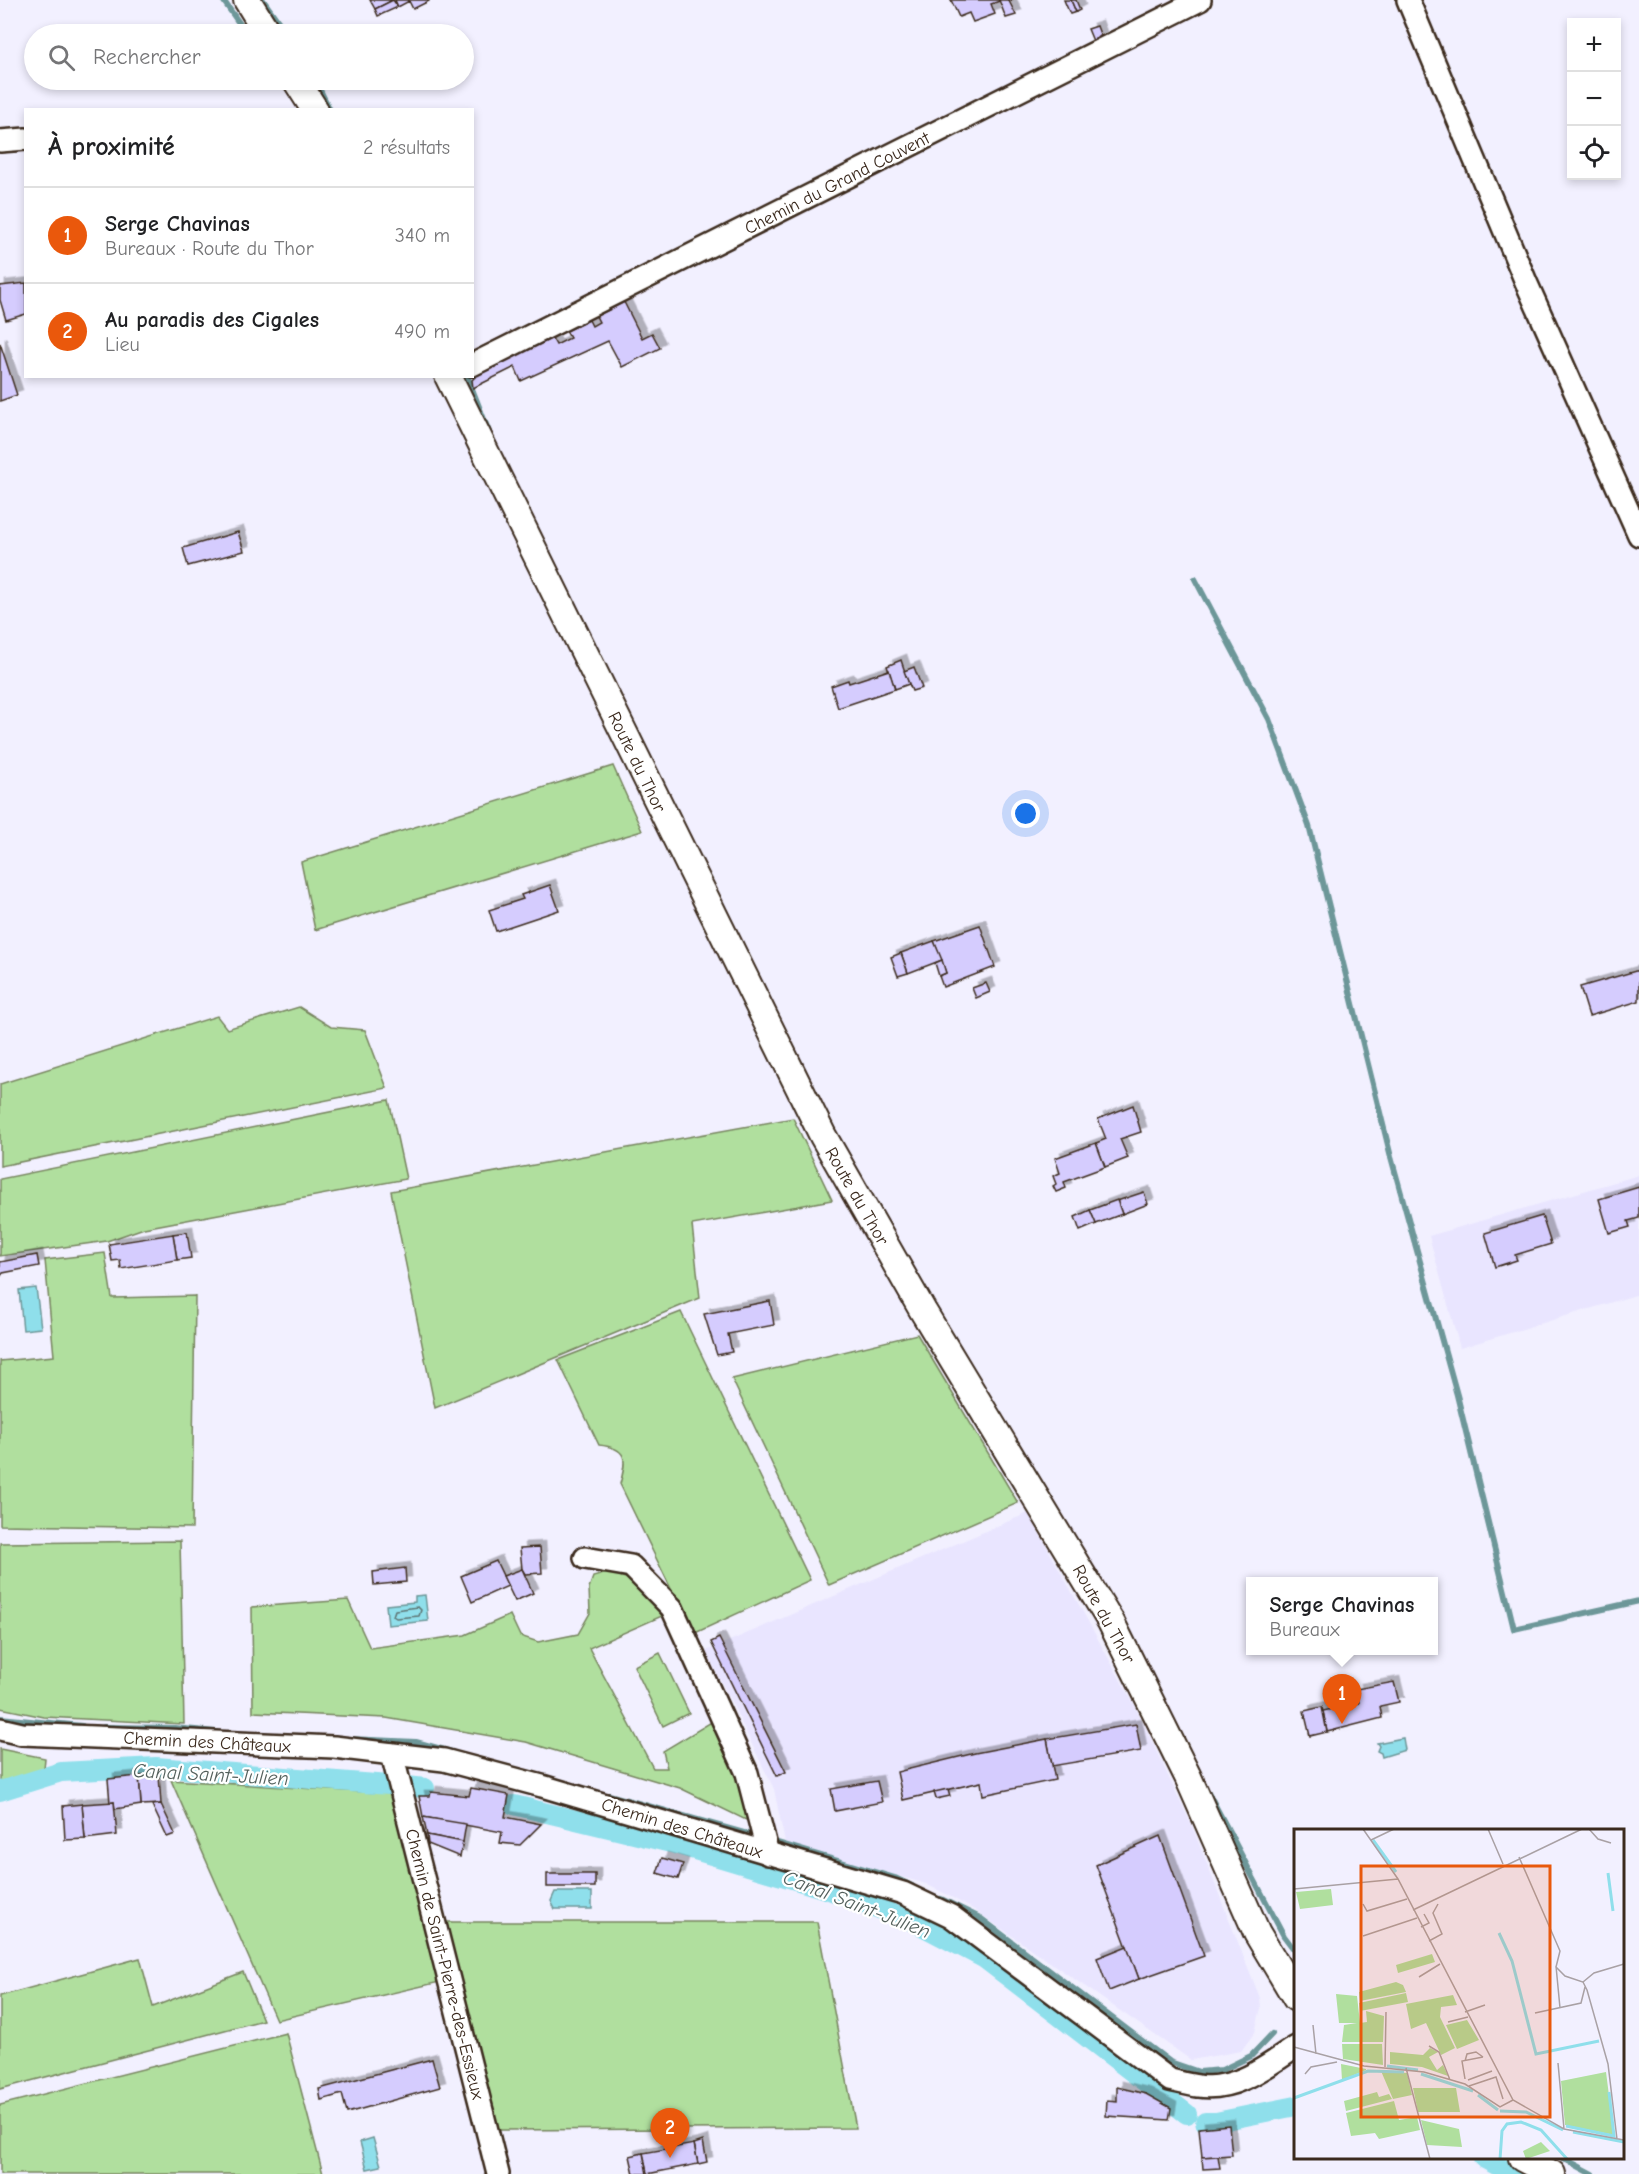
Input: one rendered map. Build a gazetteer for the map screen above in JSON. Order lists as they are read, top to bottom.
{
  "streets": {
    "street": [
      "Chemin du Grand Couvent",
      "Route du Thor",
      "Chemin des Châteaux",
      "Chemin de Saint-Pierre-des-Essieux"
    ]
  },
  "crossings": [
    ["Chemin des Châteaux", "Chemin de Saint-Pierre-des-Essieux"]
  ],
  "water": ["Canal Saint-Julien"],
  "page": {
    "map_buttons": ["+", "−"],
    "search": "Rechercher",
    "heading": ["À proximité", "2 résultats"],
    "list": [
      {
        "mark": "1",
        "name": "Serge Chavinas",
        "note": "Bureaux · Route du Thor",
        "value": "340 m"
      },
      {
        "mark": "2",
        "name": "Au paradis des Cigales",
        "note": "Lieu",
        "value": "490 m"
      }
    ],
    "popup": ["Serge Chavinas", "Bureaux"],
    "pins": ["1", "2"]
  }
}
